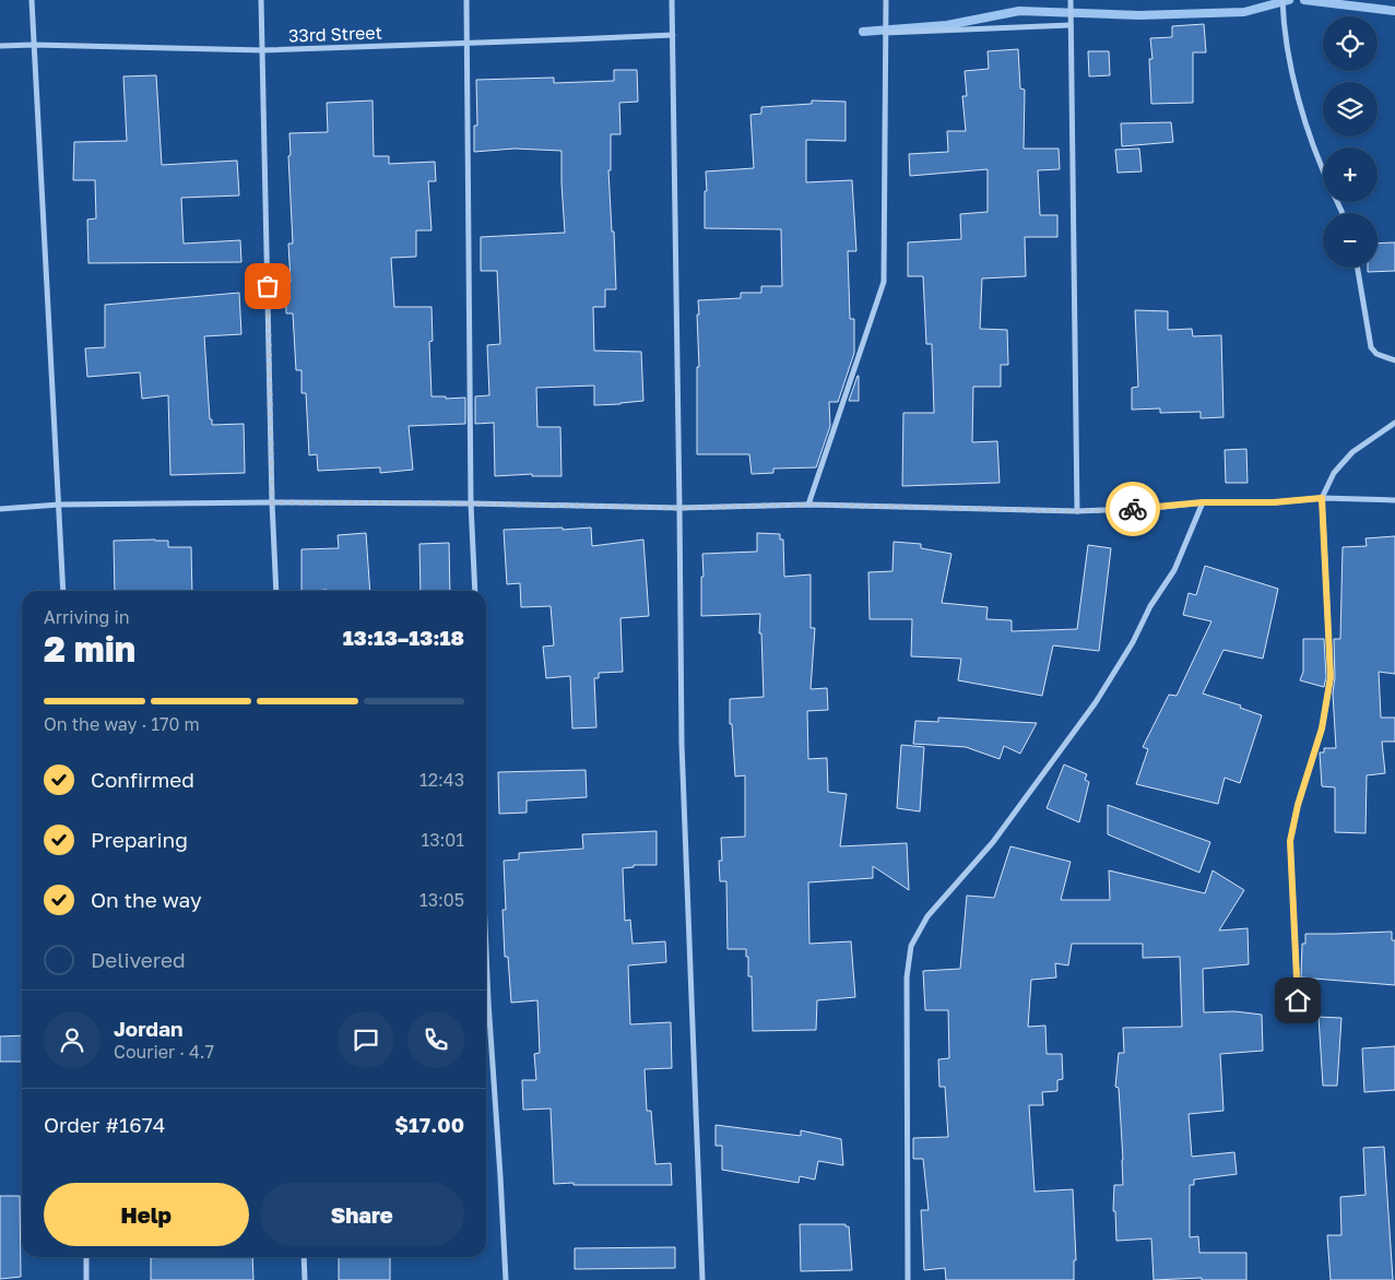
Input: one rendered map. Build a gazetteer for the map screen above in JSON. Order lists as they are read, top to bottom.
{
  "streets": {
    "street": ["33rd Street"]
  },
  "page": {
    "map_buttons": ["+", "−"],
    "heading": ["2 min", "Arriving in", "13:13–13:18"],
    "panel": [
      "Jordan",
      "Courier · 4.7",
      "Order #1674",
      "$17.00"
    ],
    "bar": "On the way · 170 m",
    "list": [
      ["Confirmed", "12:43"],
      ["Preparing", "13:01"],
      ["On the way", "13:05"],
      "Delivered"
    ],
    "buttons": ["Help", "Share"]
  }
}
